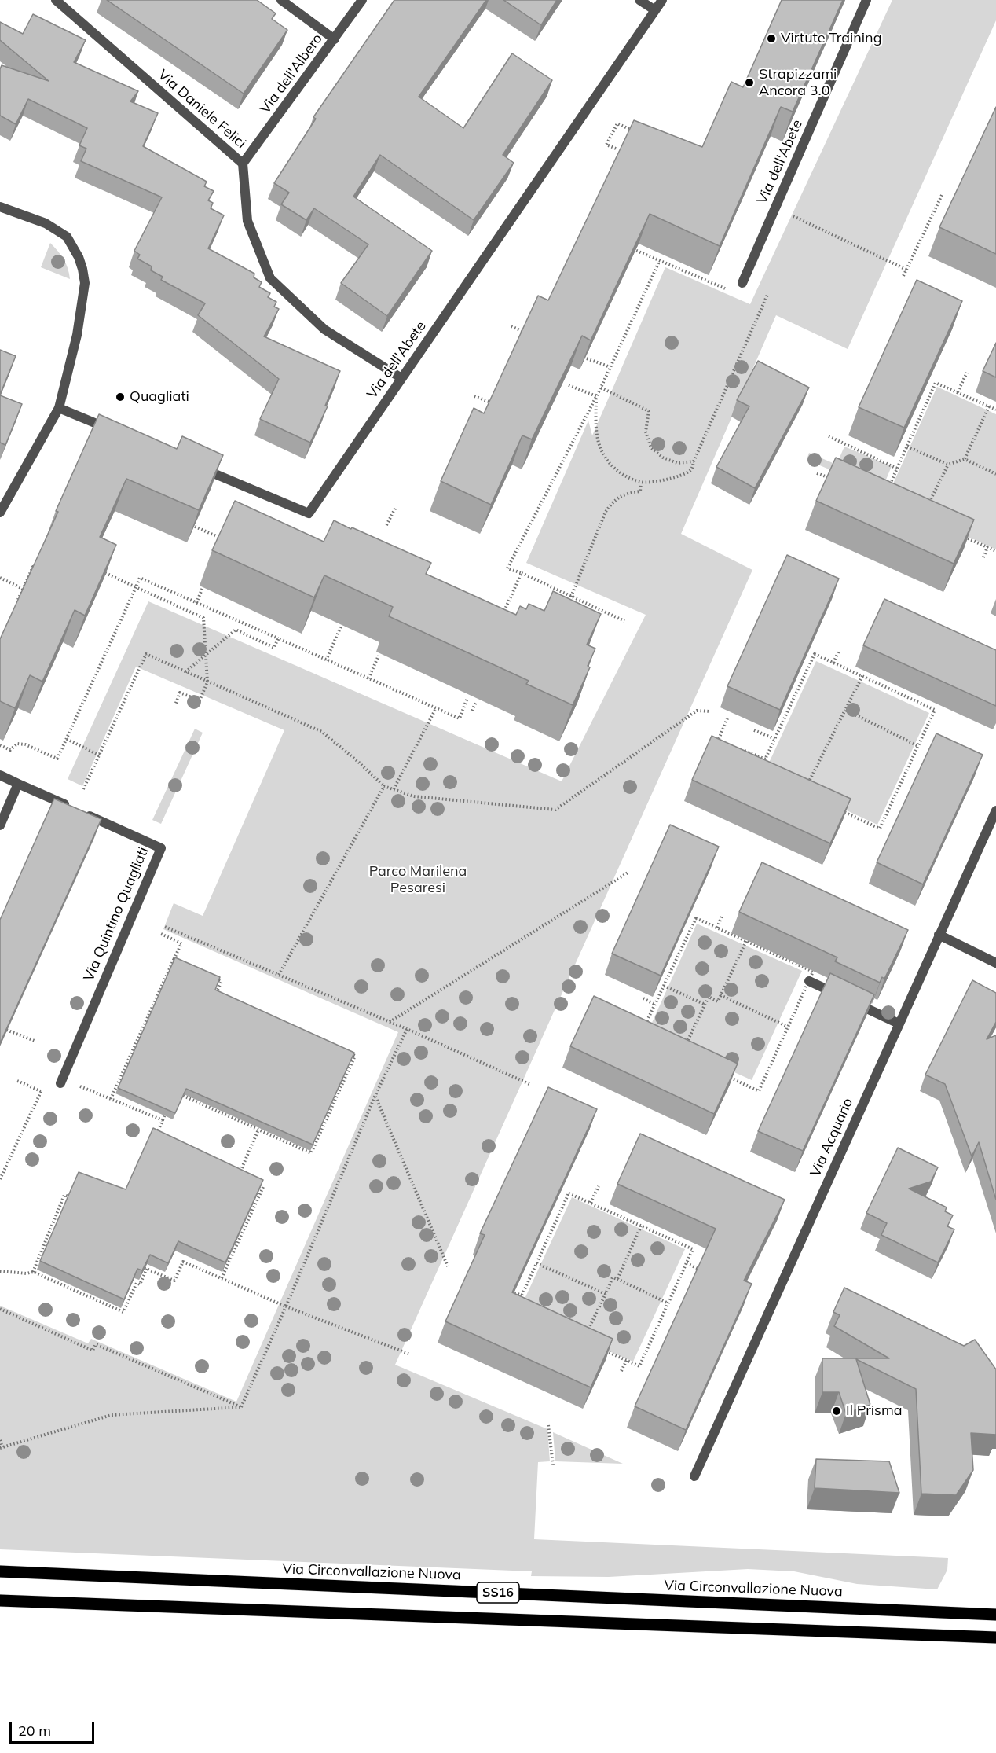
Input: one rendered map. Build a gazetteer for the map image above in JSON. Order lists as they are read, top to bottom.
{
  "streets": {
    "main road": ["Via Circonvallazione Nuova", "SS16"],
    "street": [
      "Via dell'Albero",
      "Via Daniele Felici",
      "Via dell'Abete",
      "Via Quintino Quagliati",
      "Via Acquario"
    ]
  },
  "crossings": [
    ["Via dell'Albero", "Via Daniele Felici"],
    ["Via Daniele Felici", "Via dell'Abete"]
  ],
  "parks": ["Parco Marilena Pesaresi"],
  "places": [
    "Virtute Training",
    "Strapizzami Ancora 3.0",
    "Quagliati",
    "Il Prisma"
  ],
  "scale_bar": "20 m"
}
